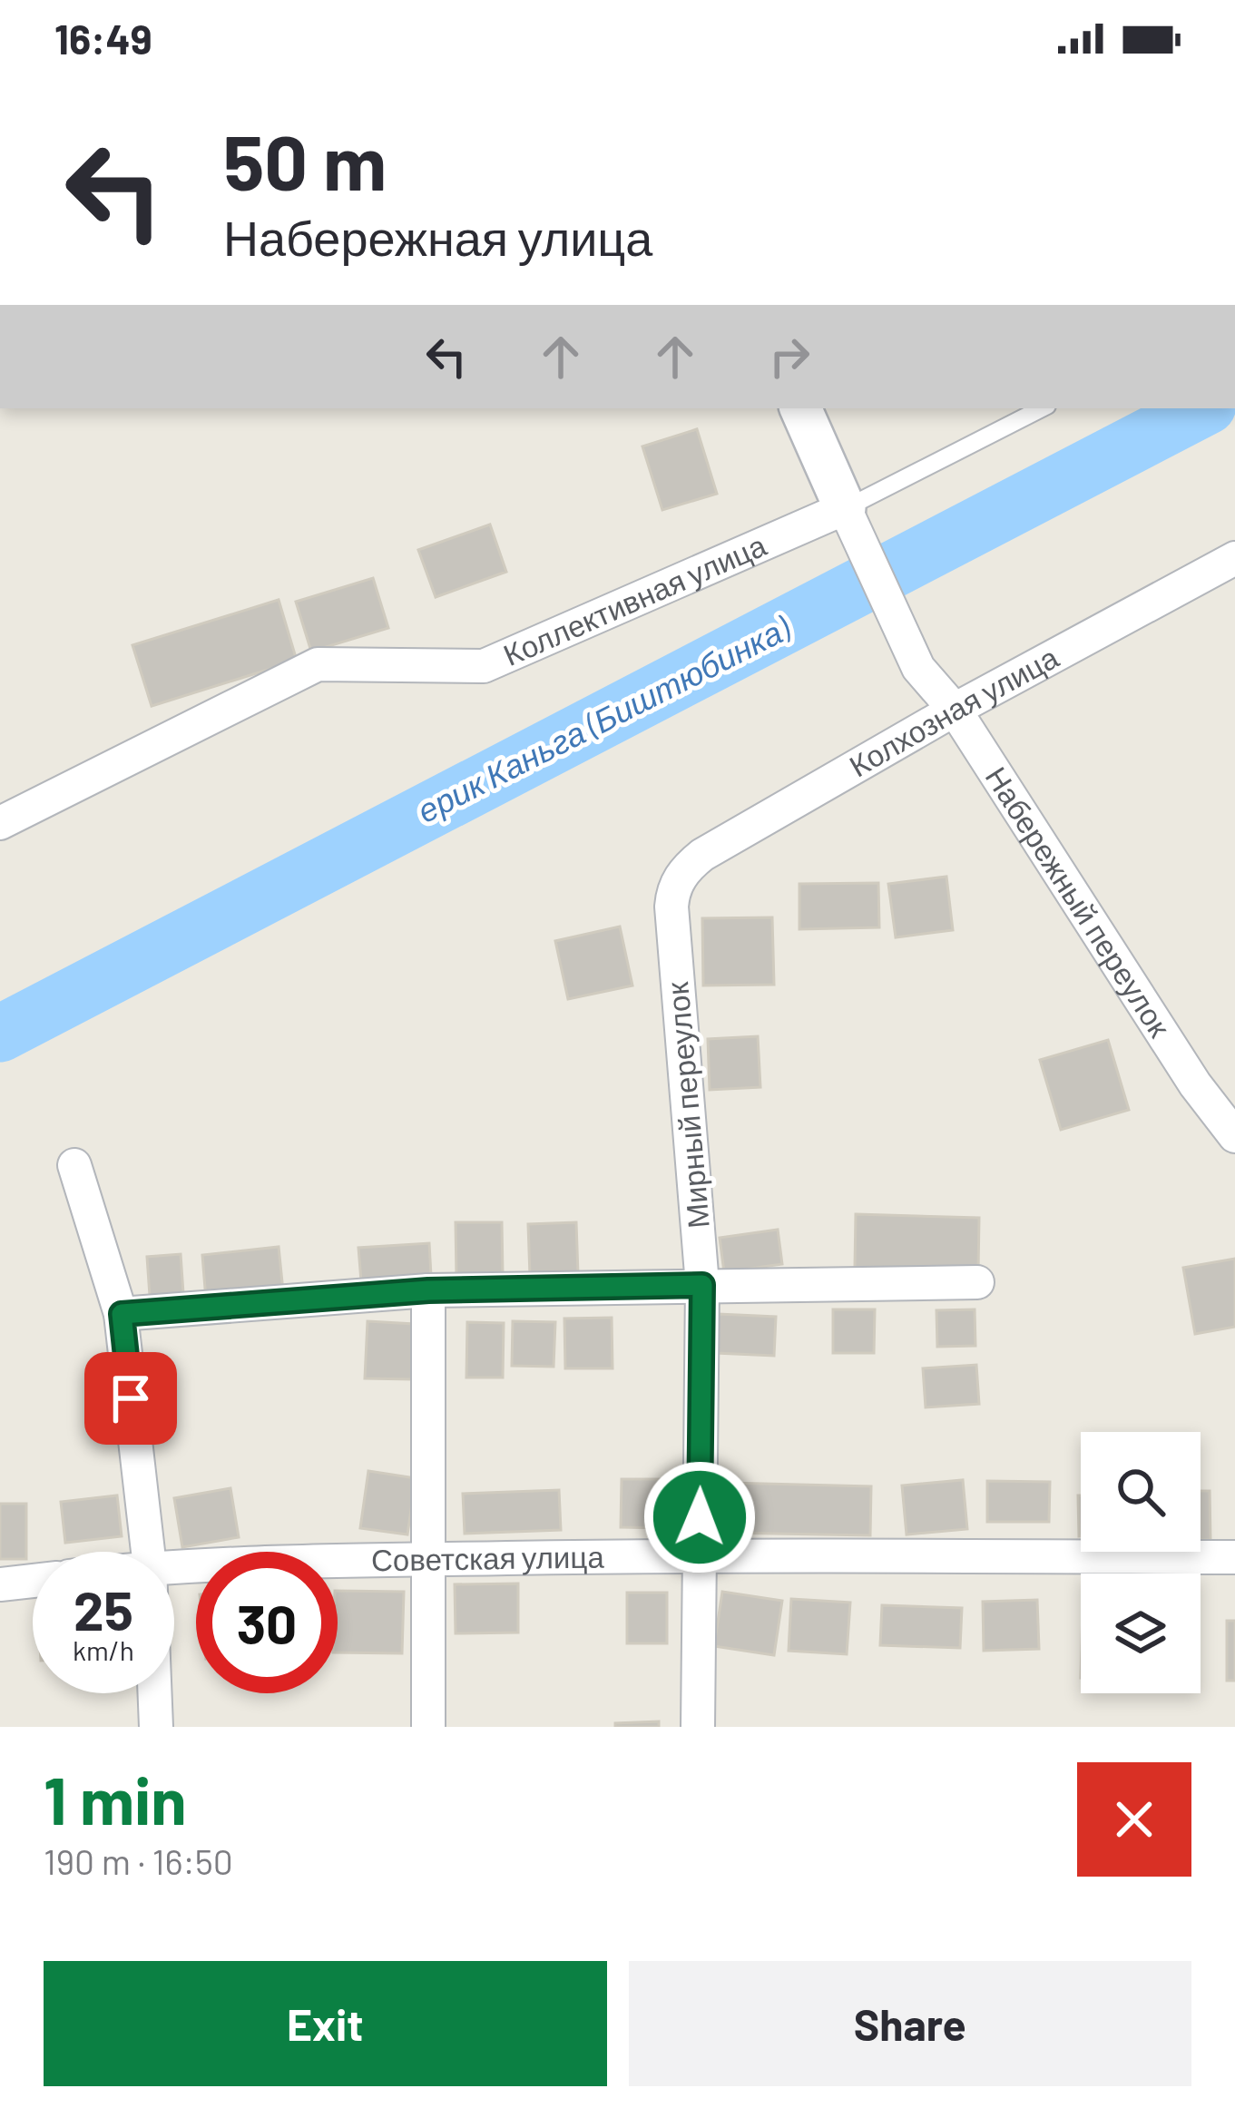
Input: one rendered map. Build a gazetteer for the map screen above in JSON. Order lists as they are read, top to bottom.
{
  "streets": {
    "street": [
      "Коллективная улица",
      "Колхозная улица",
      "Набережный переулок",
      "Мирный переулок",
      "Советская улица"
    ]
  },
  "crossings": [
    ["Коллективная улица", "Набережный переулок"],
    ["Колхозная улица", "Набережный переулок"],
    ["Колхозная улица", "Мирный переулок"],
    ["Мирный переулок", "Советская улица"]
  ],
  "water": ["ерик Каньга (Биштюбинка)"],
  "page": {
    "status": "16:49",
    "turn": ["50 m", "Набережная улица"],
    "speed": "25 km/h",
    "limit": "30",
    "heading": ["1 min", "190 m · 16:50"],
    "buttons": ["Exit", "Share"]
  }
}
